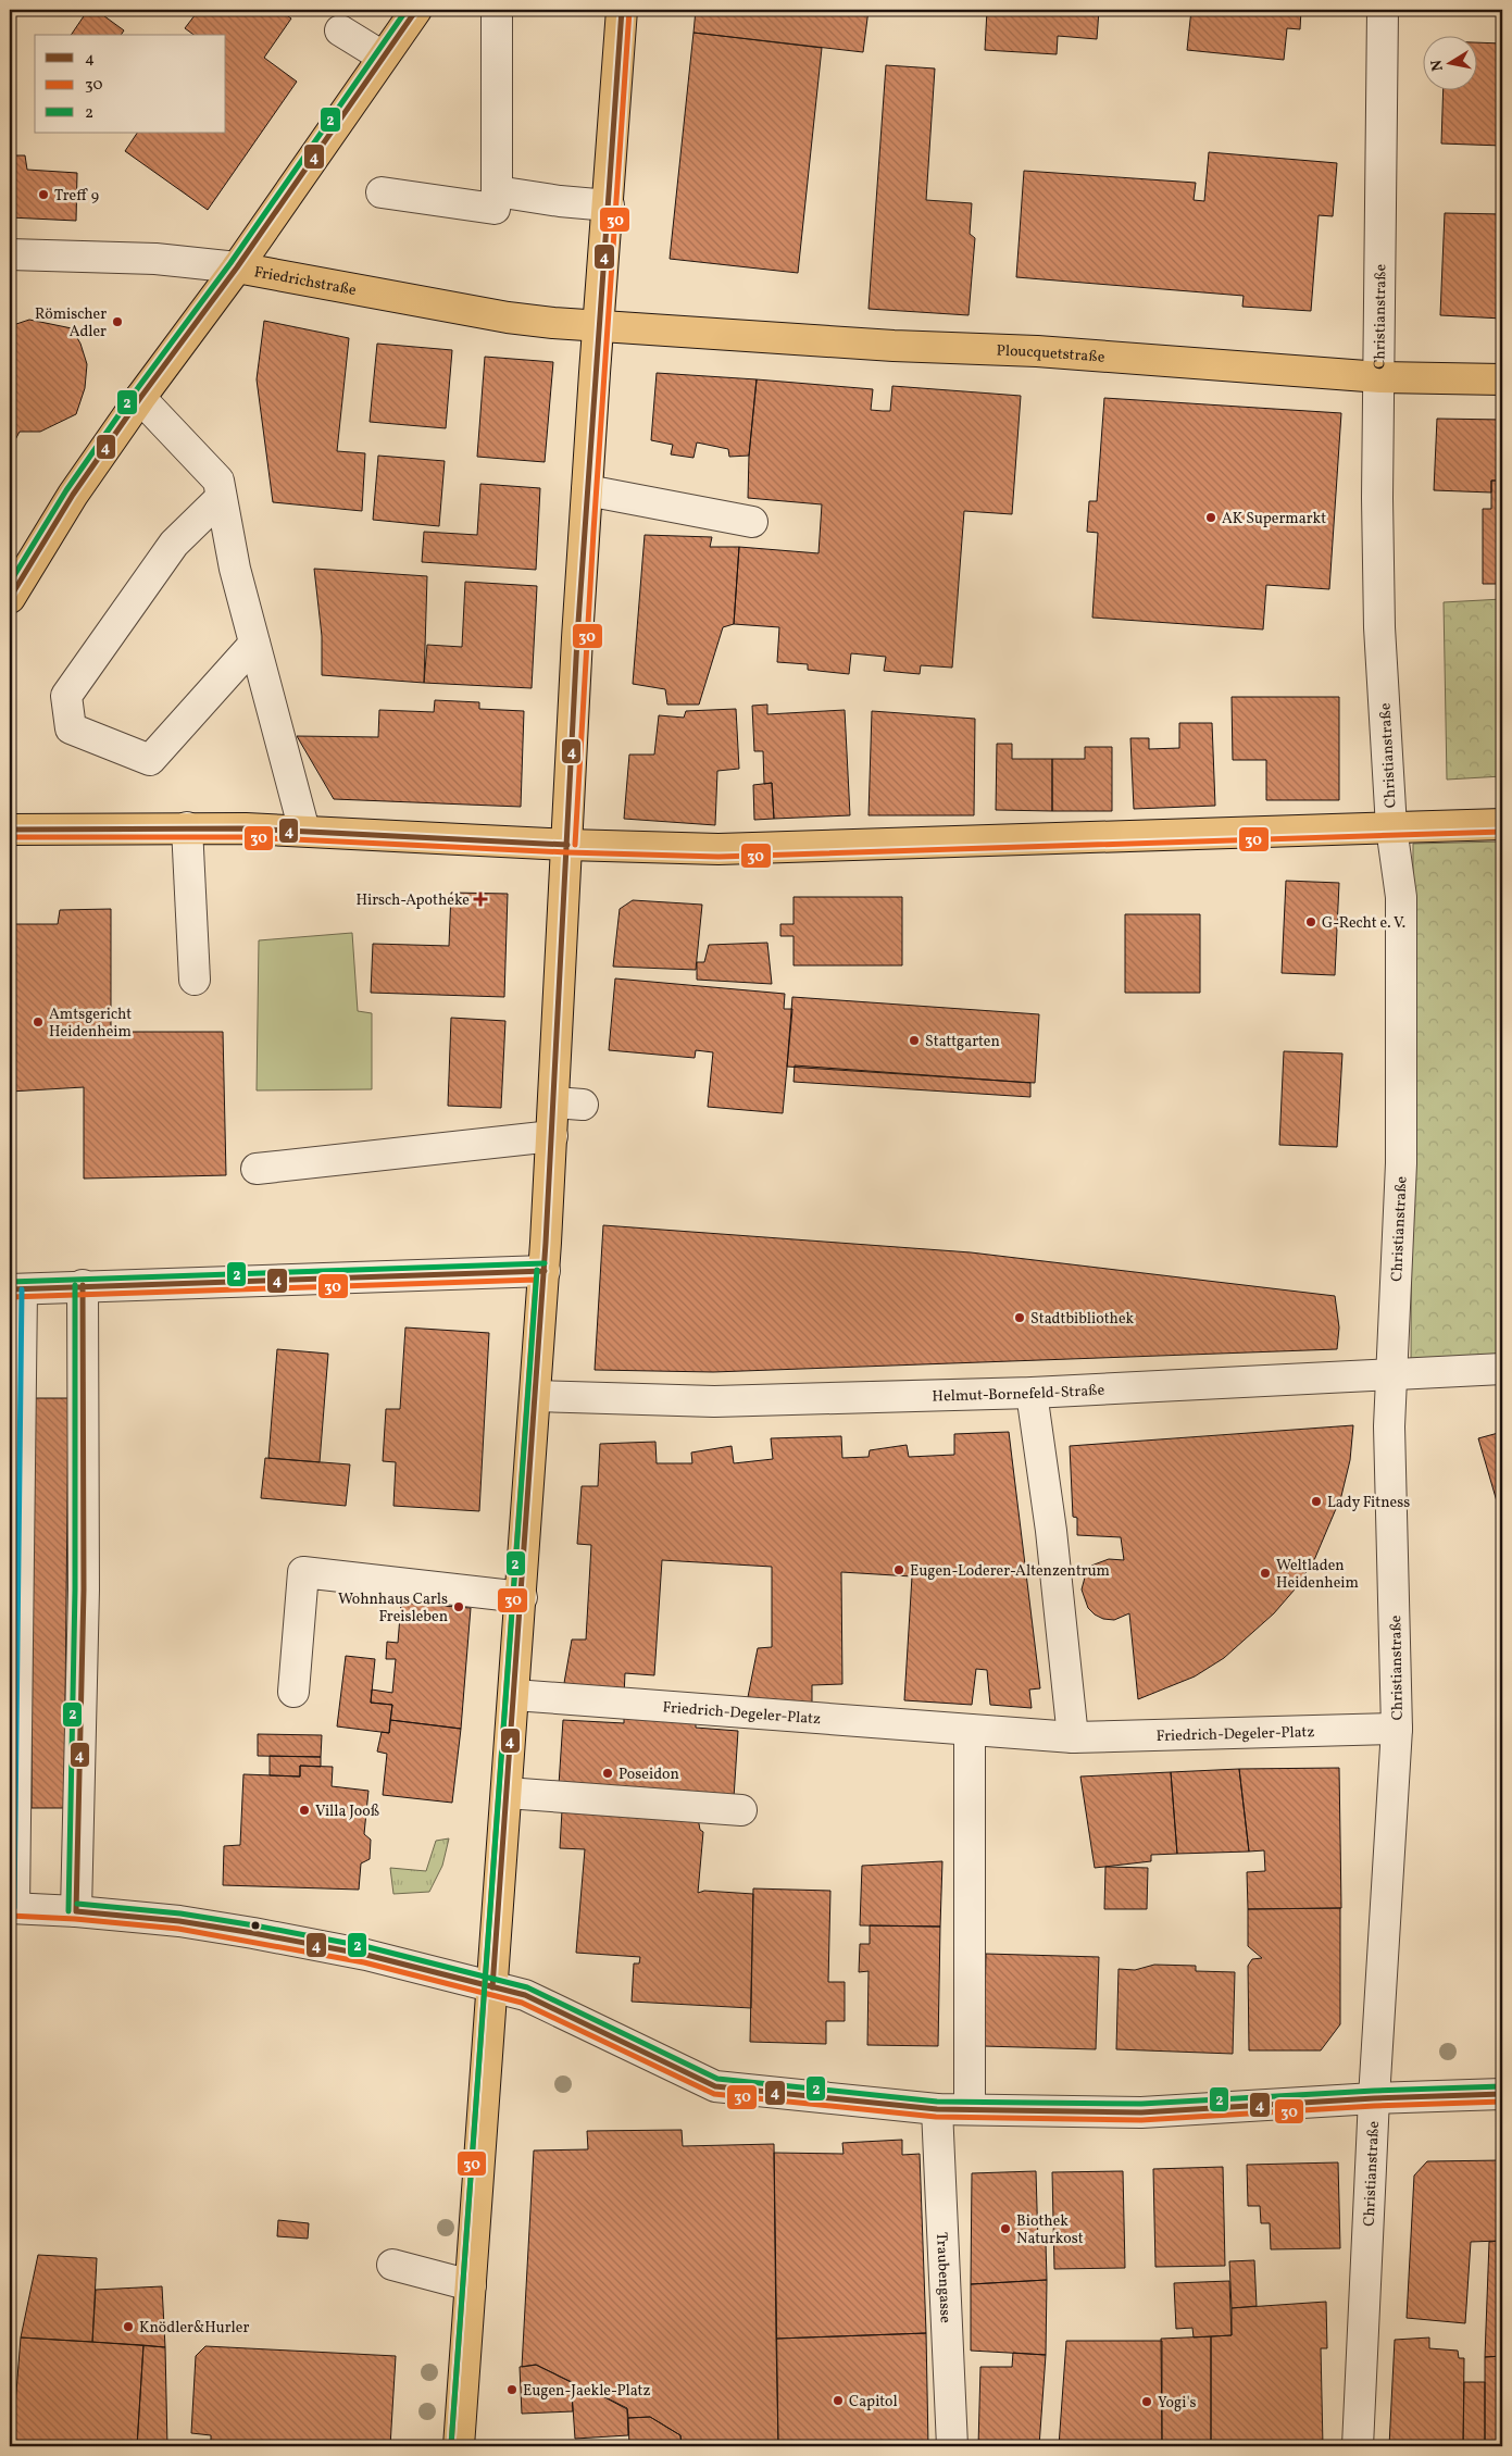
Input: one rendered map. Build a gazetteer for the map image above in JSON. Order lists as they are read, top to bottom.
{
  "streets": {
    "main road": ["Friedrichstraße", "Ploucquetstraße"],
    "street": [
      "Christianstraße",
      "Helmut-Bornefeld-Straße",
      "Friedrich-Degeler-Platz",
      "Traubengasse"
    ]
  },
  "crossings": [
    ["Friedrichstraße", "Ploucquetstraße"],
    ["Christianstraße", "Ploucquetstraße"],
    ["Christianstraße", "Helmut-Bornefeld-Straße"],
    ["Christianstraße", "Friedrich-Degeler-Platz"]
  ],
  "places": {
    "other": [
      "Treff 9",
      "Römischer Adler",
      "AK Supermarkt",
      "G-Recht e. V.",
      "Amtsgericht Heidenheim",
      "Stattgarten",
      "Stadtbibliothek",
      "Lady Fitness",
      "Eugen-Loderer-Altenzentrum",
      "Weltladen Heidenheim",
      "Wohnhaus Carls Freisleben",
      "Poseidon",
      "Villa Jooß",
      "Biothek Naturkost",
      "Knödler&Hurler",
      "Eugen-Jaekle-Platz",
      "Capitol",
      "Yogi's"
    ],
    "health": ["Hirsch-Apotheke"]
  },
  "lines": ["transit line 4", "transit line 2", "transit line 30"],
  "legend": ["4", "30", "2"],
  "north": "left"
}
